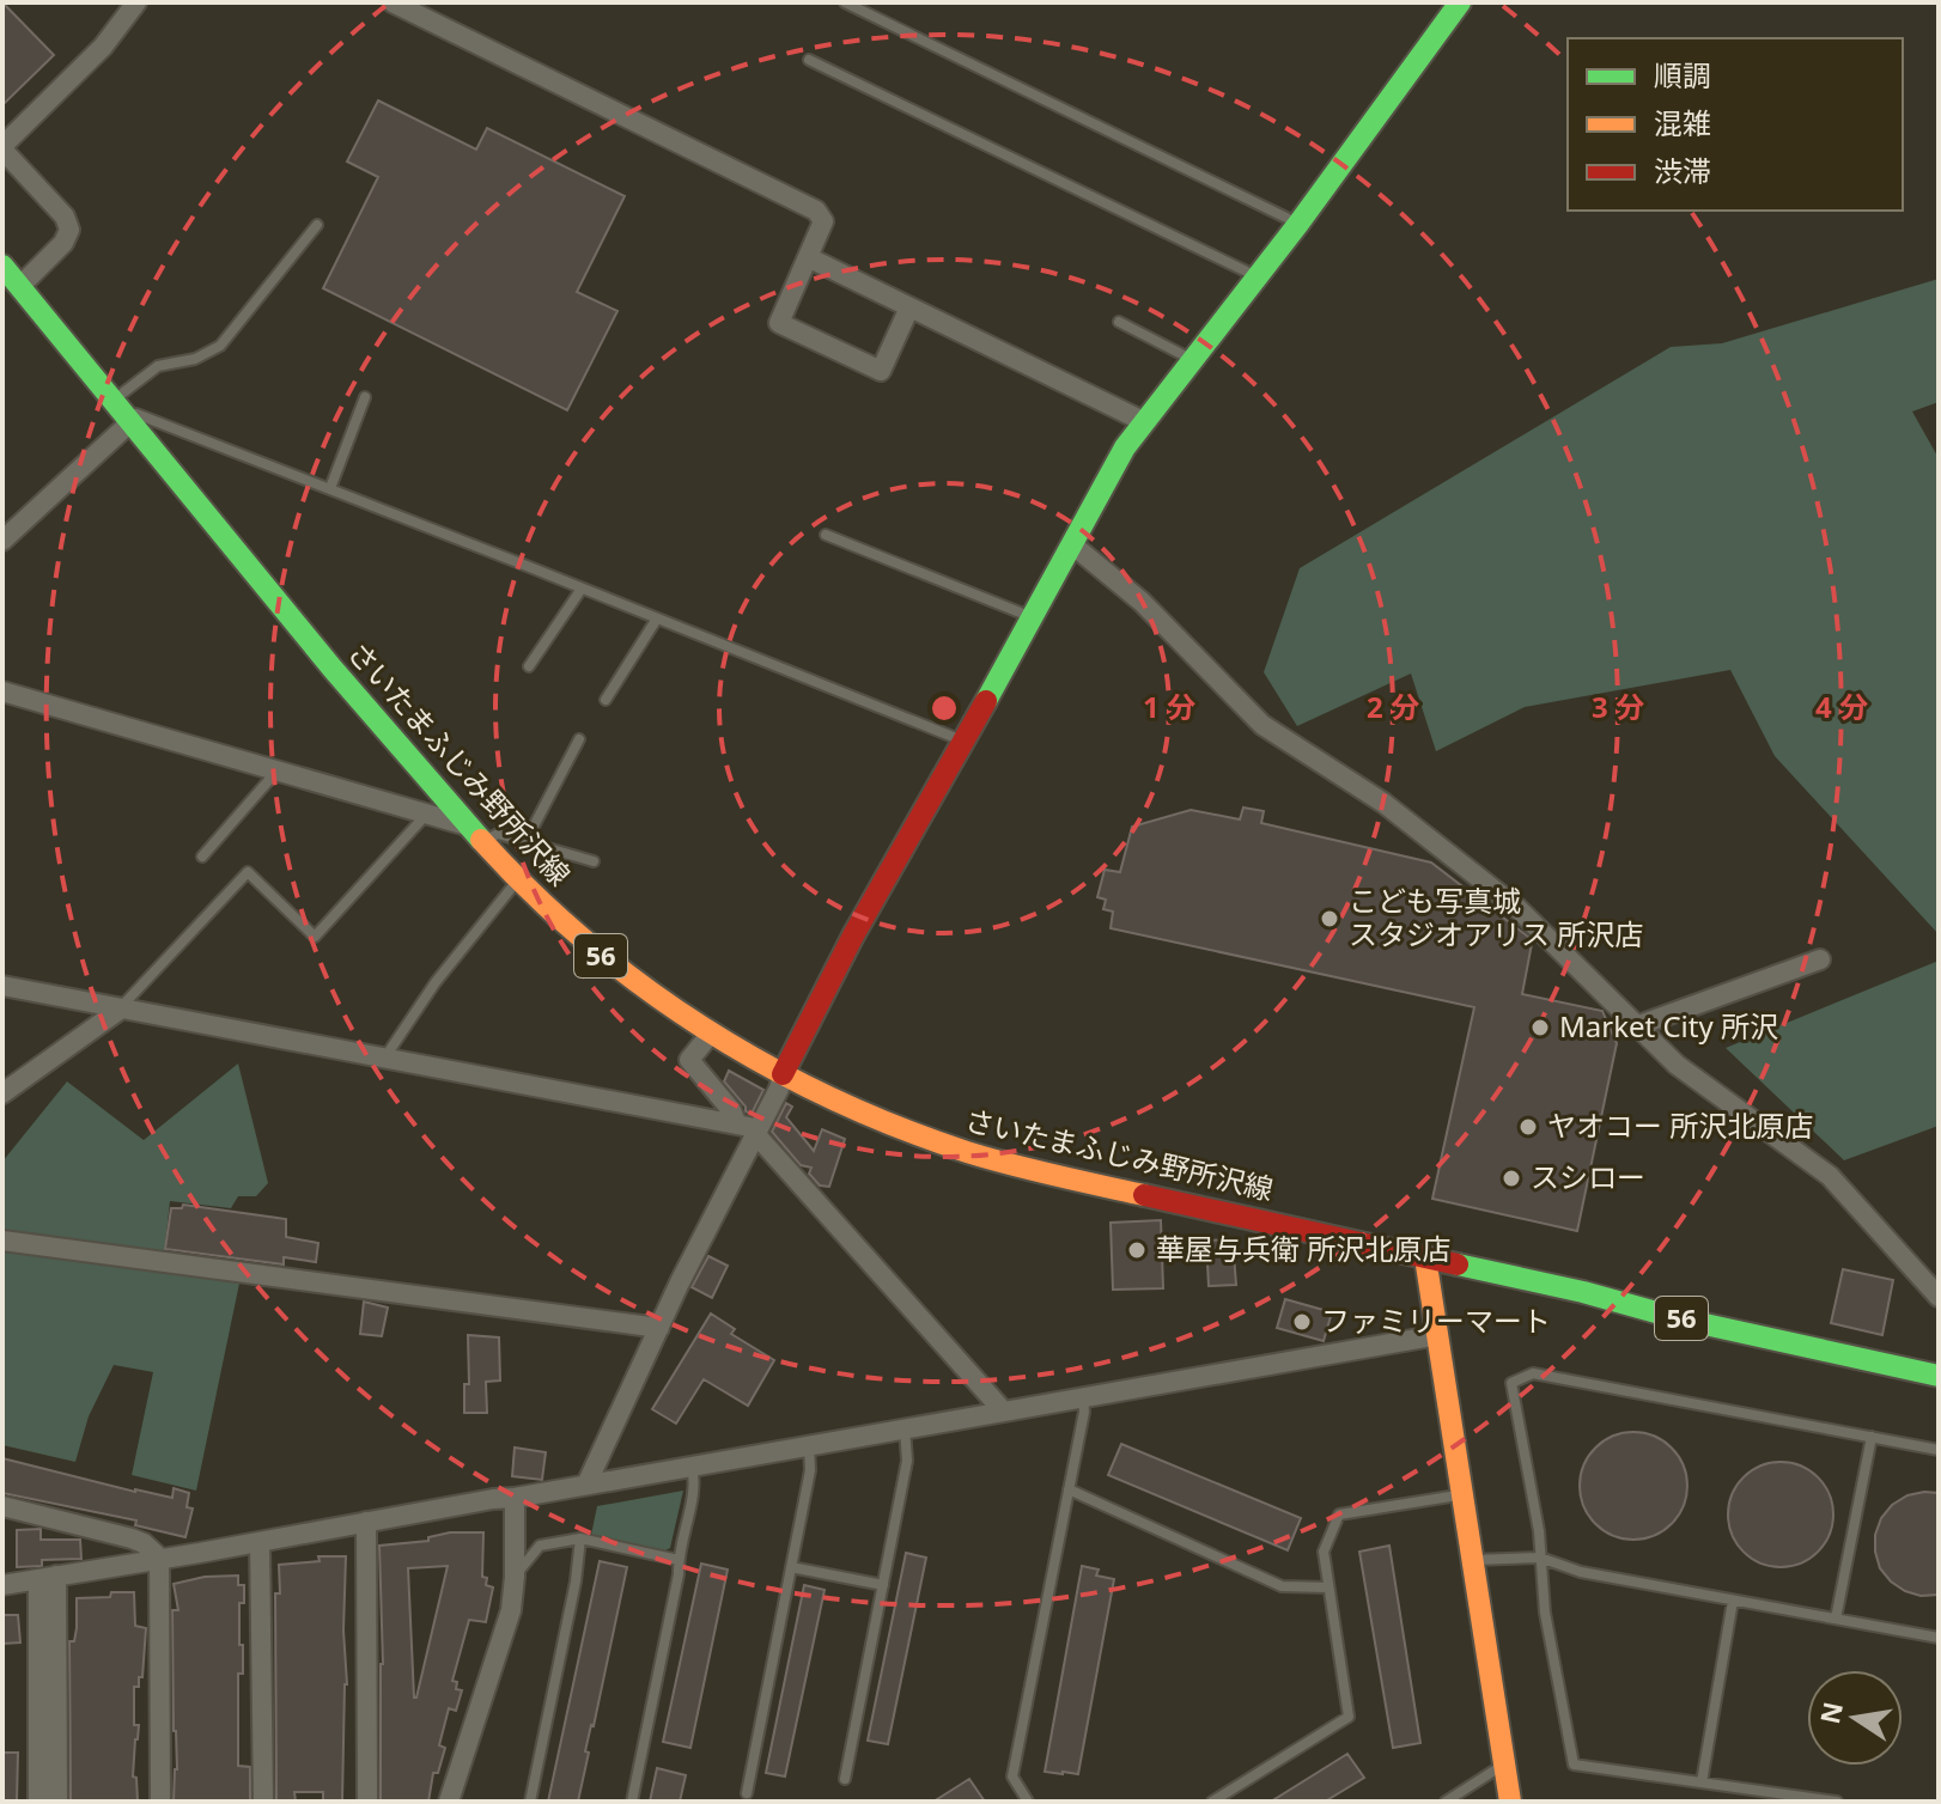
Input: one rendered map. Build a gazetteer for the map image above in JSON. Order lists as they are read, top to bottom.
{
  "streets": {
    "main road": ["さいたまふじみ野所沢線", "56"]
  },
  "places": [
    "こども写真城 スタジオアリス 所沢店",
    "Market City 所沢",
    "ヤオコー 所沢北原店",
    "スシロー",
    "華屋与兵衛 所沢北原店",
    "ファミリーマート"
  ],
  "legend": ["順調", "混雑", "渋滞"],
  "north": "left",
  "rings": [
    "1 分",
    "2 分",
    "3 分",
    "4 分"
  ]
}
